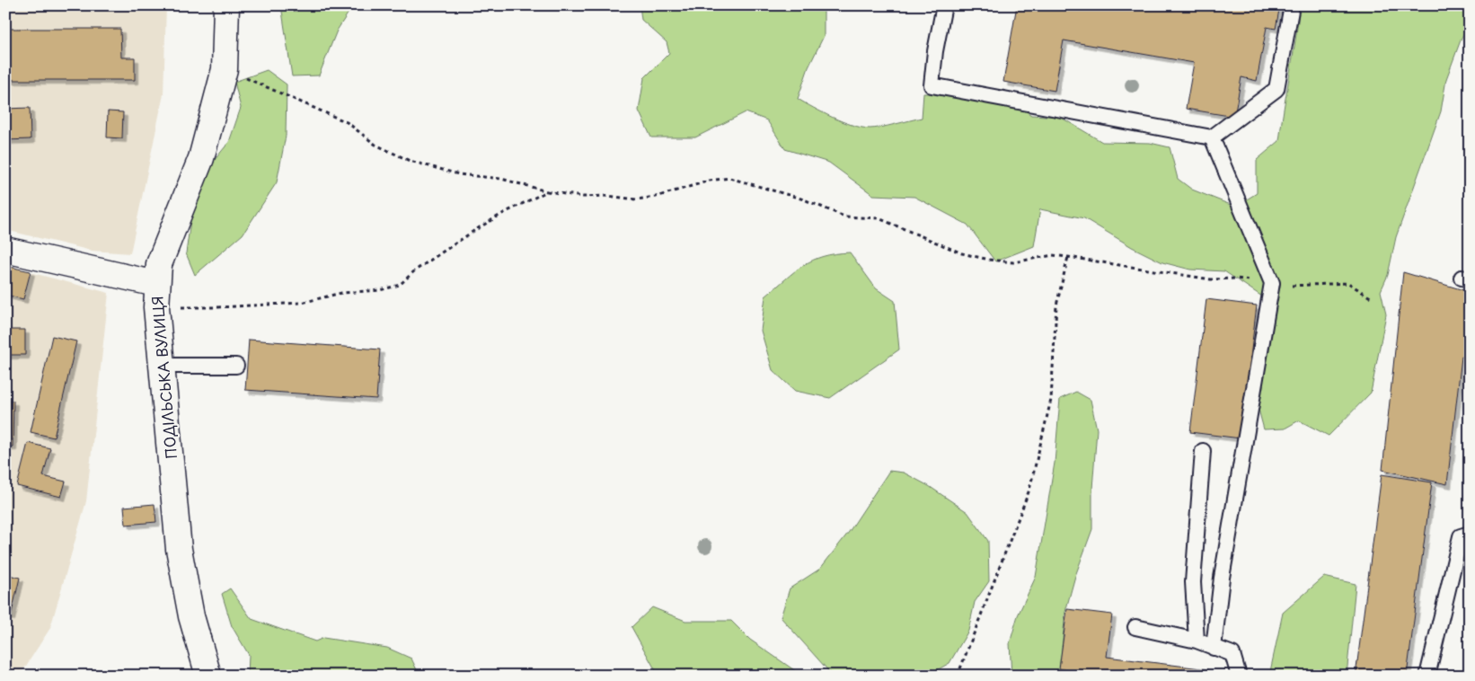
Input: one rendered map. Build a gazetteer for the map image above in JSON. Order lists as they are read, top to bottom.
{
  "streets": {
    "street": ["ПОДІЛЬСЬКА ВУЛИЦЯ"]
  }
}
